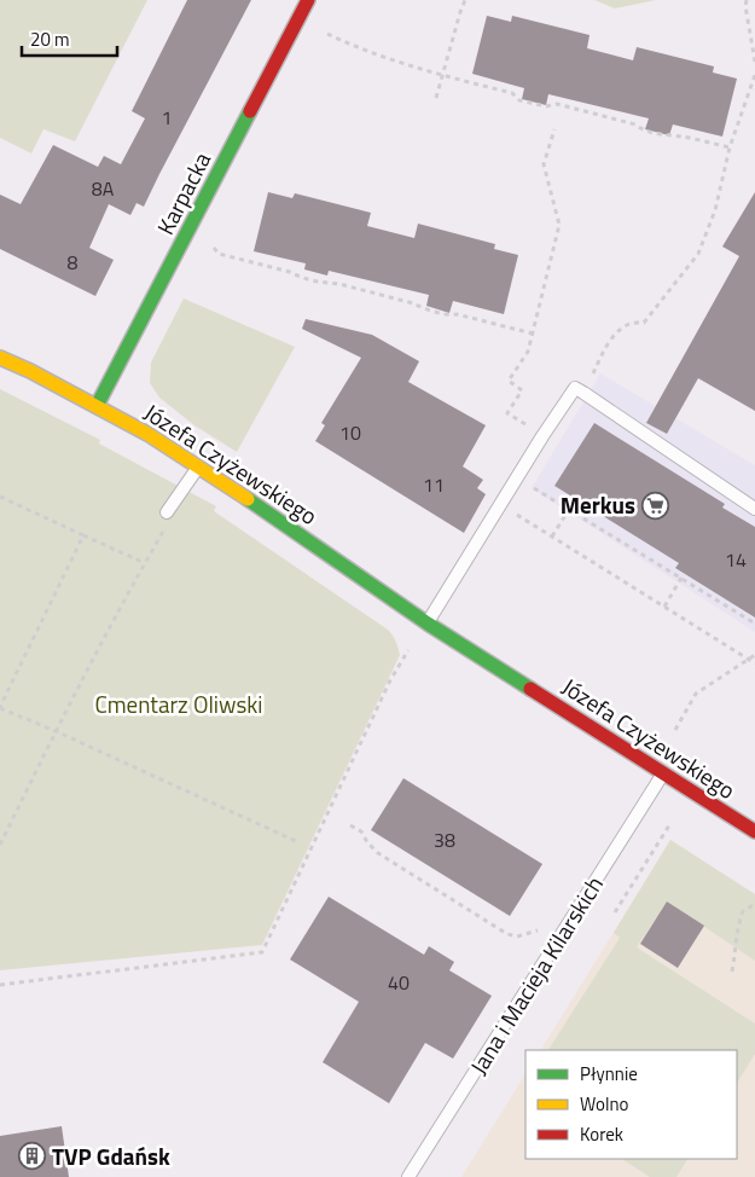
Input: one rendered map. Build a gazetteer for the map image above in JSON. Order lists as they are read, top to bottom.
{
  "streets": {
    "street": ["Karpacka", "Józefa Czyżewskiego"],
    "lane": ["Jana i Macieja Kilarskich"]
  },
  "crossings": [
    ["Karpacka", "Józefa Czyżewskiego"],
    ["Józefa Czyżewskiego", "Jana i Macieja Kilarskich"]
  ],
  "parks": ["Cmentarz Oliwski"],
  "places": {
    "supermarket": ["Merkus"],
    "building": ["TVP Gdańsk"]
  },
  "house_numbers": [
    "1",
    "8A",
    "8",
    "10",
    "11",
    "14",
    "38",
    "40"
  ],
  "legend": ["Płynnie", "Wolno", "Korek"],
  "scale_bar": "20 m"
}
